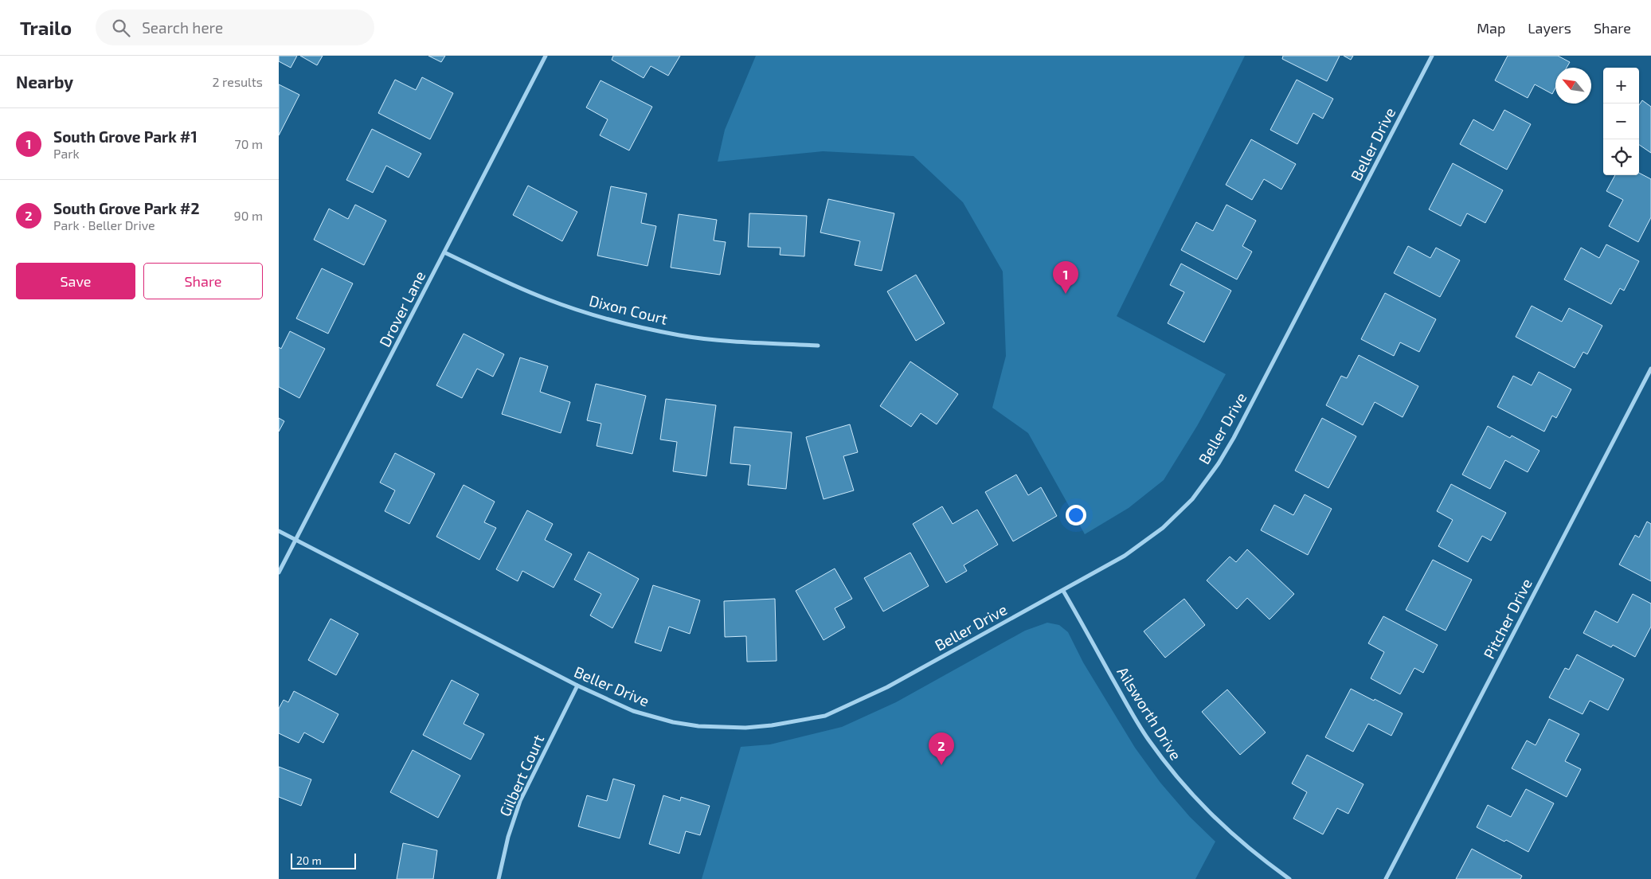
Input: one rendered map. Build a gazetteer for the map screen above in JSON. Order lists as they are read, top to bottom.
{
  "streets": {
    "street": [
      "Beller Drive",
      "Drover Lane",
      "Dixon Court",
      "Pitcher Drive",
      "Ailsworth Drive",
      "Gilbert Court"
    ]
  },
  "crossings": [
    ["Beller Drive", "Drover Lane"],
    ["Beller Drive", "Ailsworth Drive"],
    ["Beller Drive", "Gilbert Court"],
    ["Drover Lane", "Dixon Court"]
  ],
  "scale_bar": "20 m",
  "north": "top left",
  "page": {
    "header": "Trailo",
    "search": "Search here",
    "nav": ["Map", "Layers", "Share"],
    "heading": ["Nearby", "2 results"],
    "map_buttons": ["+", "−"],
    "list": [
      {
        "mark": "1",
        "name": "South Grove Park #1",
        "note": "Park",
        "value": "70 m"
      },
      {
        "mark": "2",
        "name": "South Grove Park #2",
        "note": "Park · Beller Drive",
        "value": "90 m"
      }
    ],
    "buttons": ["Save", "Share"],
    "pins": ["1", "2"],
    "scale": "20 m"
  }
}
